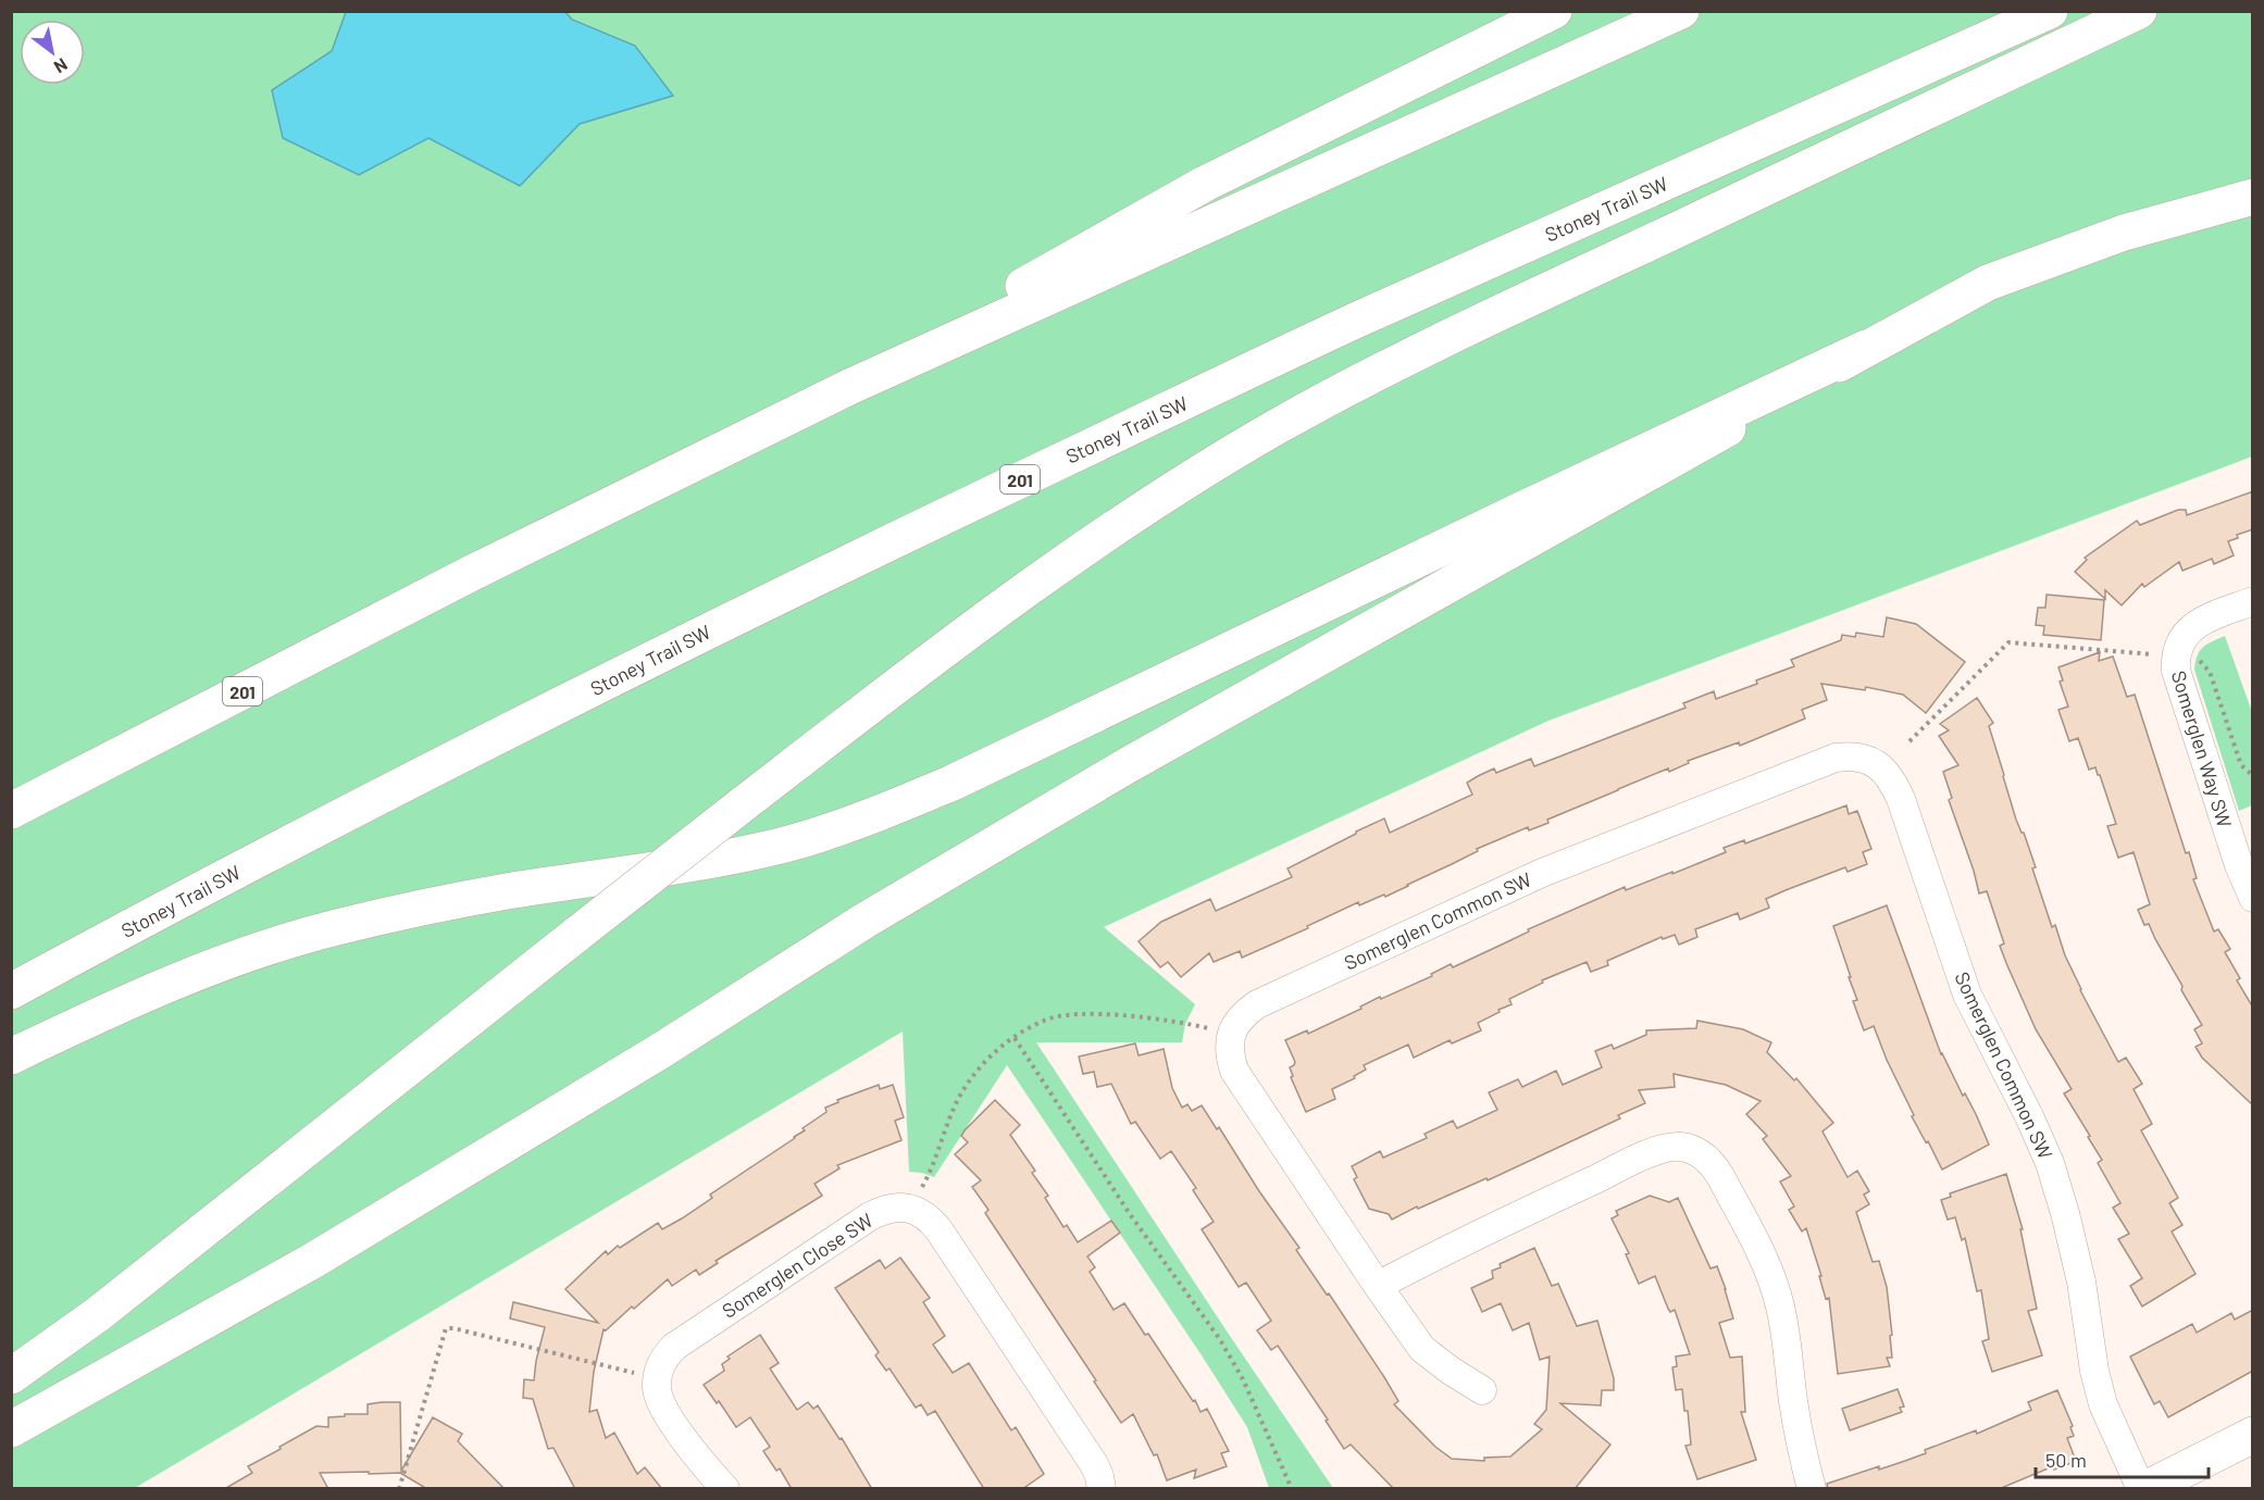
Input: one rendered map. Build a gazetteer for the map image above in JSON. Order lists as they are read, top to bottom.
{
  "streets": {
    "main road": ["Stoney Trail SW", "201"],
    "street": ["Somerglen Way SW", "Somerglen Common SW", "Somerglen Close SW"]
  },
  "scale_bar": "50 m",
  "north": "bottom right"
}
